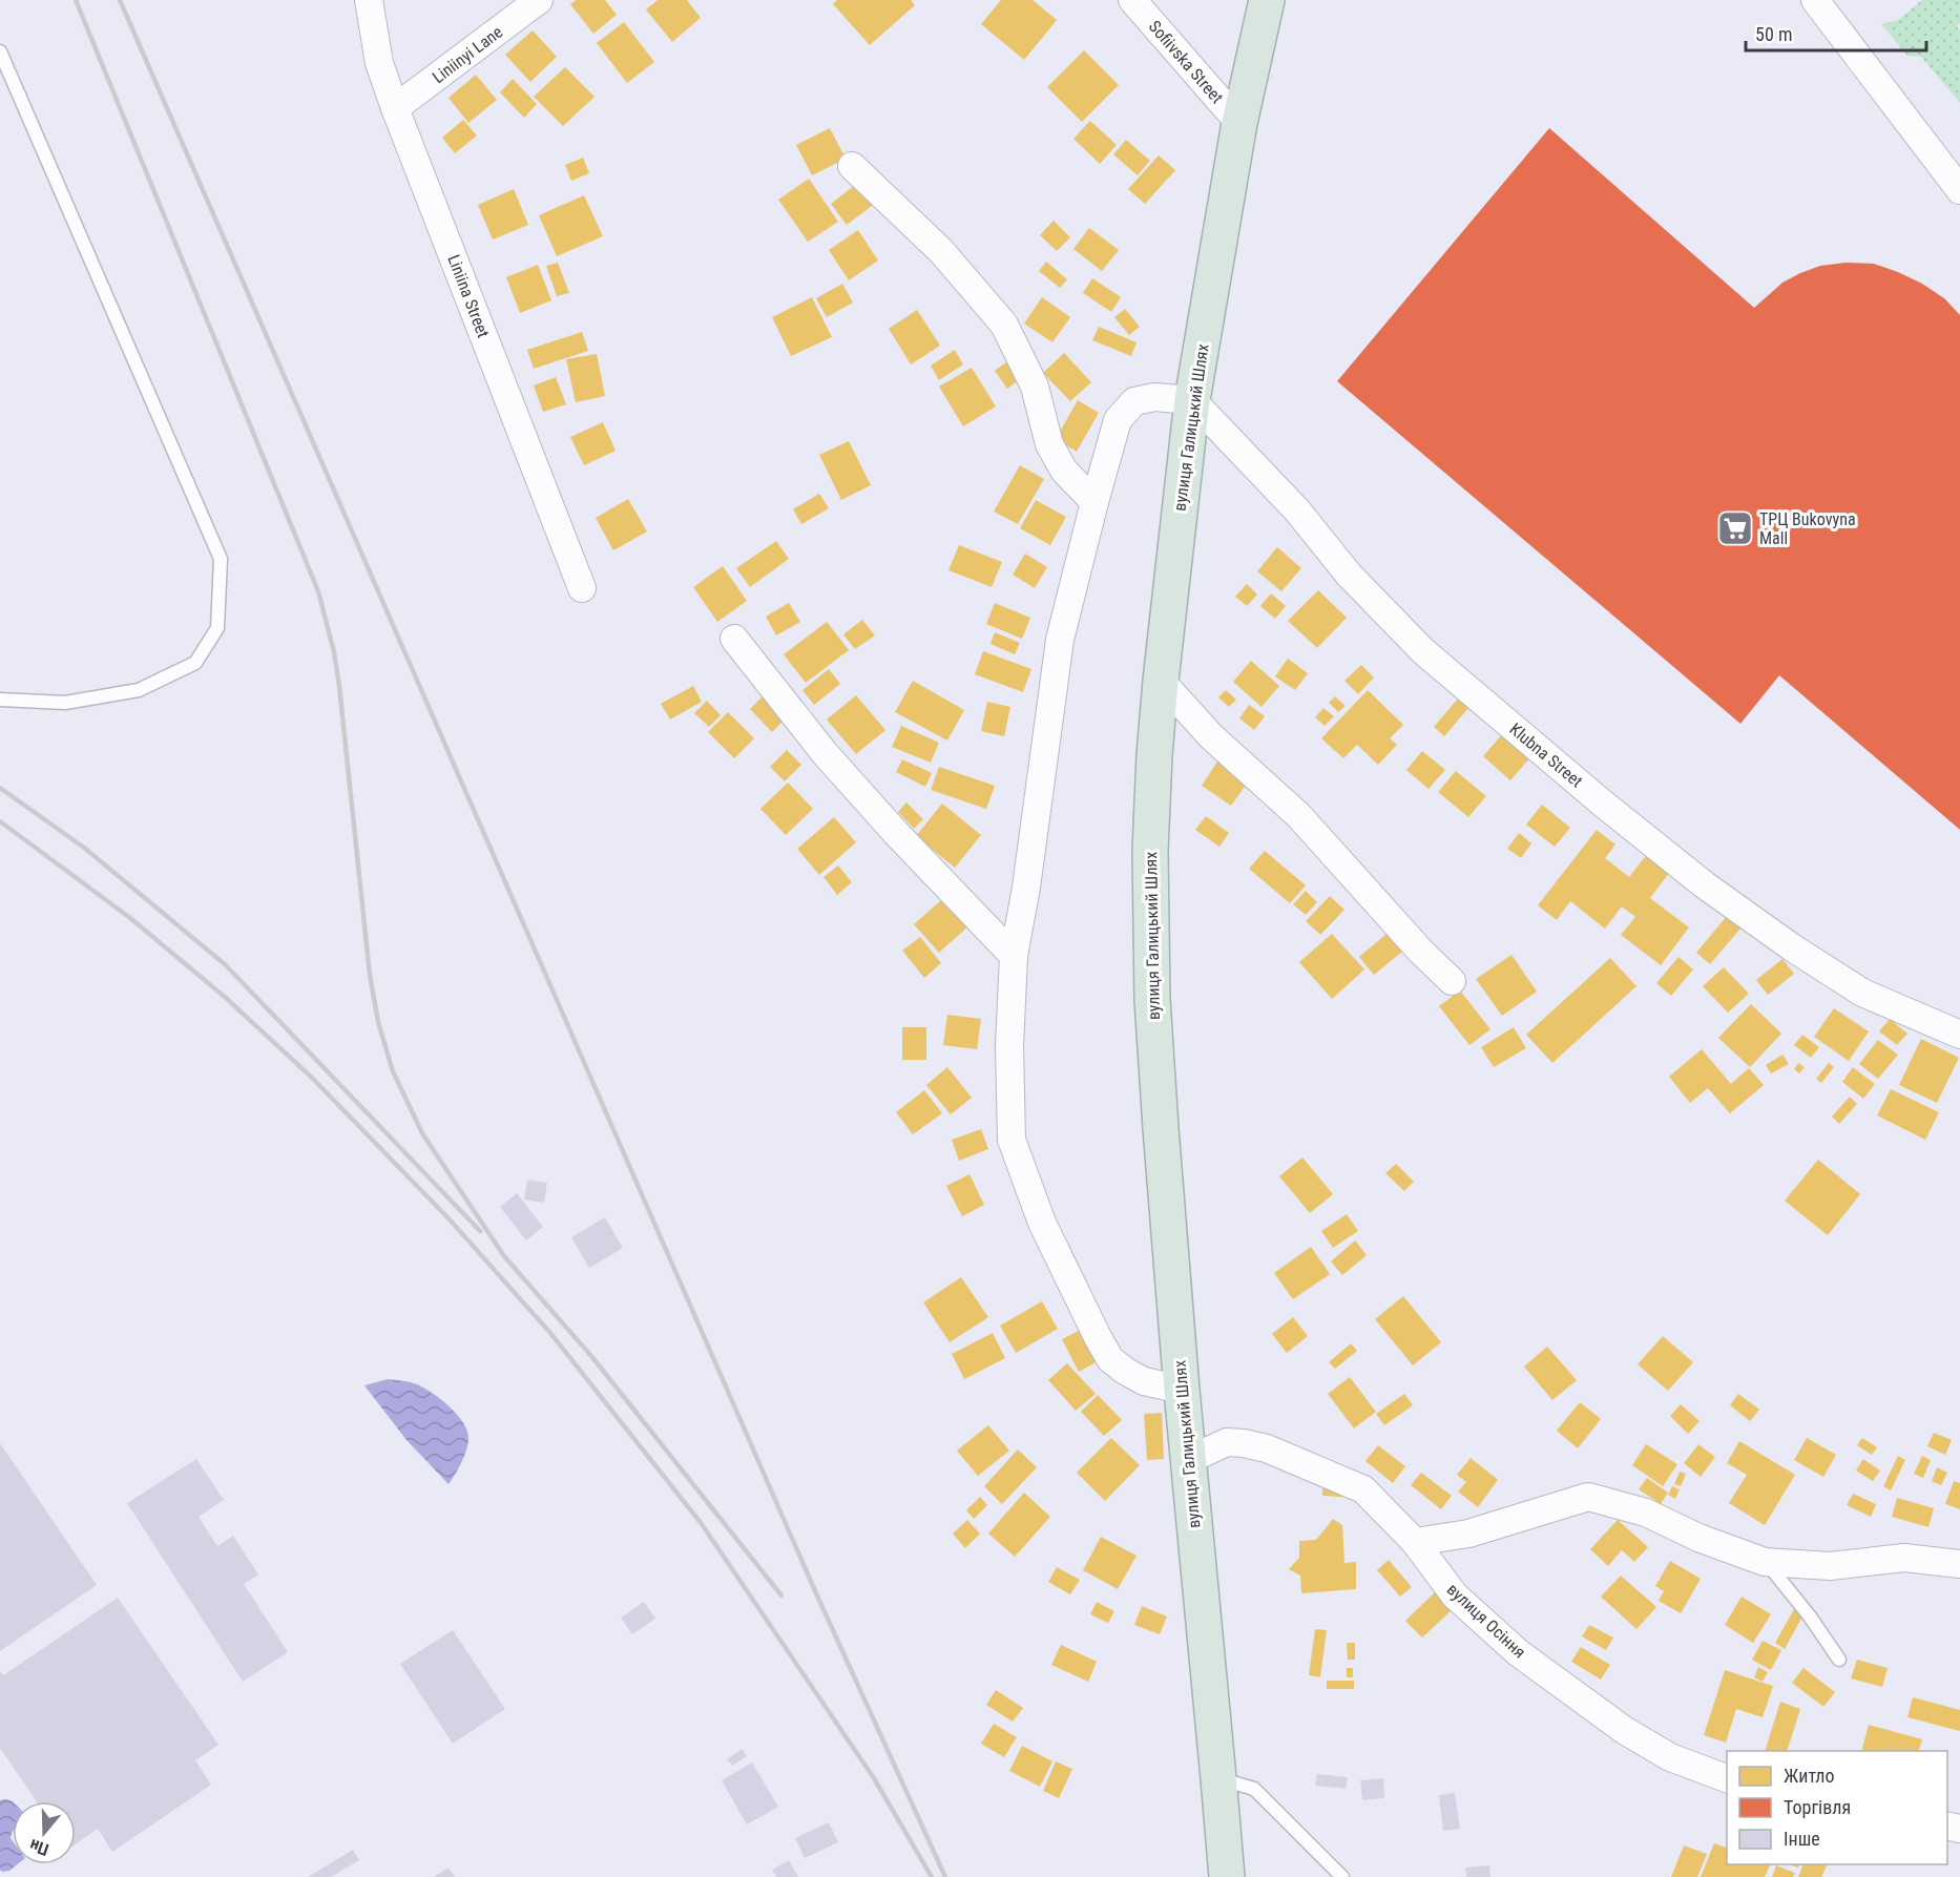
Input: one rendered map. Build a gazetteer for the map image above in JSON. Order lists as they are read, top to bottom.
{
  "streets": {
    "highway": ["вулиця Галицький Шлях"],
    "street": [
      "Liniinyi Lane",
      "Sofiivska Street",
      "Liniina Street",
      "Klubna Street",
      "вулиця Осіння"
    ]
  },
  "crossings": [
    ["Liniinyi Lane", "Liniina Street"],
    ["Sofiivska Street", "вулиця Галицький Шлях"],
    ["вулиця Галицький Шлях", "Klubna Street"],
    ["вулиця Галицький Шлях", "вулиця Осіння"]
  ],
  "places": {
    "supermarket": ["ТРЦ Bukovyna Mall"]
  },
  "legend": ["Житло", "Торгівля", "Інше"],
  "scale_bar": "50 m",
  "north": "bottom"
}
